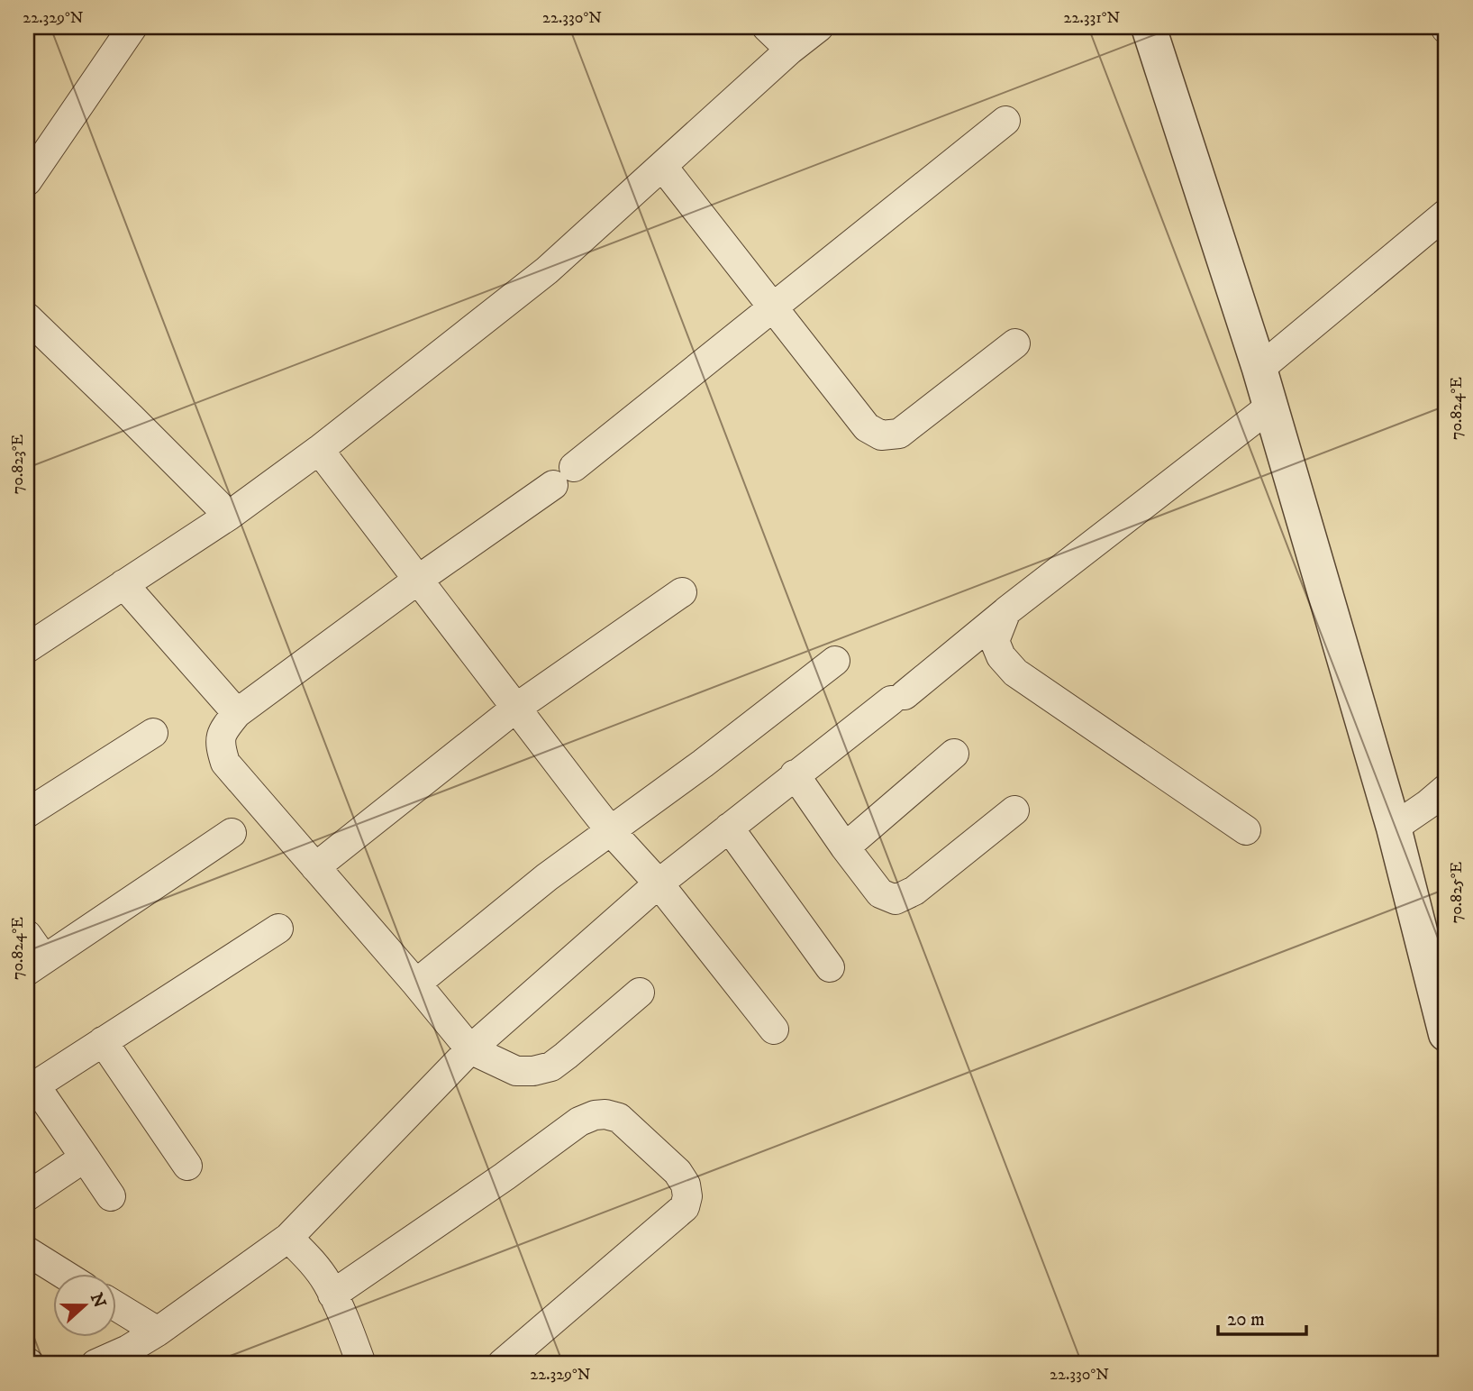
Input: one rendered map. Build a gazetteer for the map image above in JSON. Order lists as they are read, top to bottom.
{
  "scale_bar": "20 m",
  "north": "right",
  "coordinates": [
    "22.329°N",
    "22.330°N",
    "22.331°N",
    "70.824°E",
    "70.823°E",
    "70.825°E"
  ]
}
